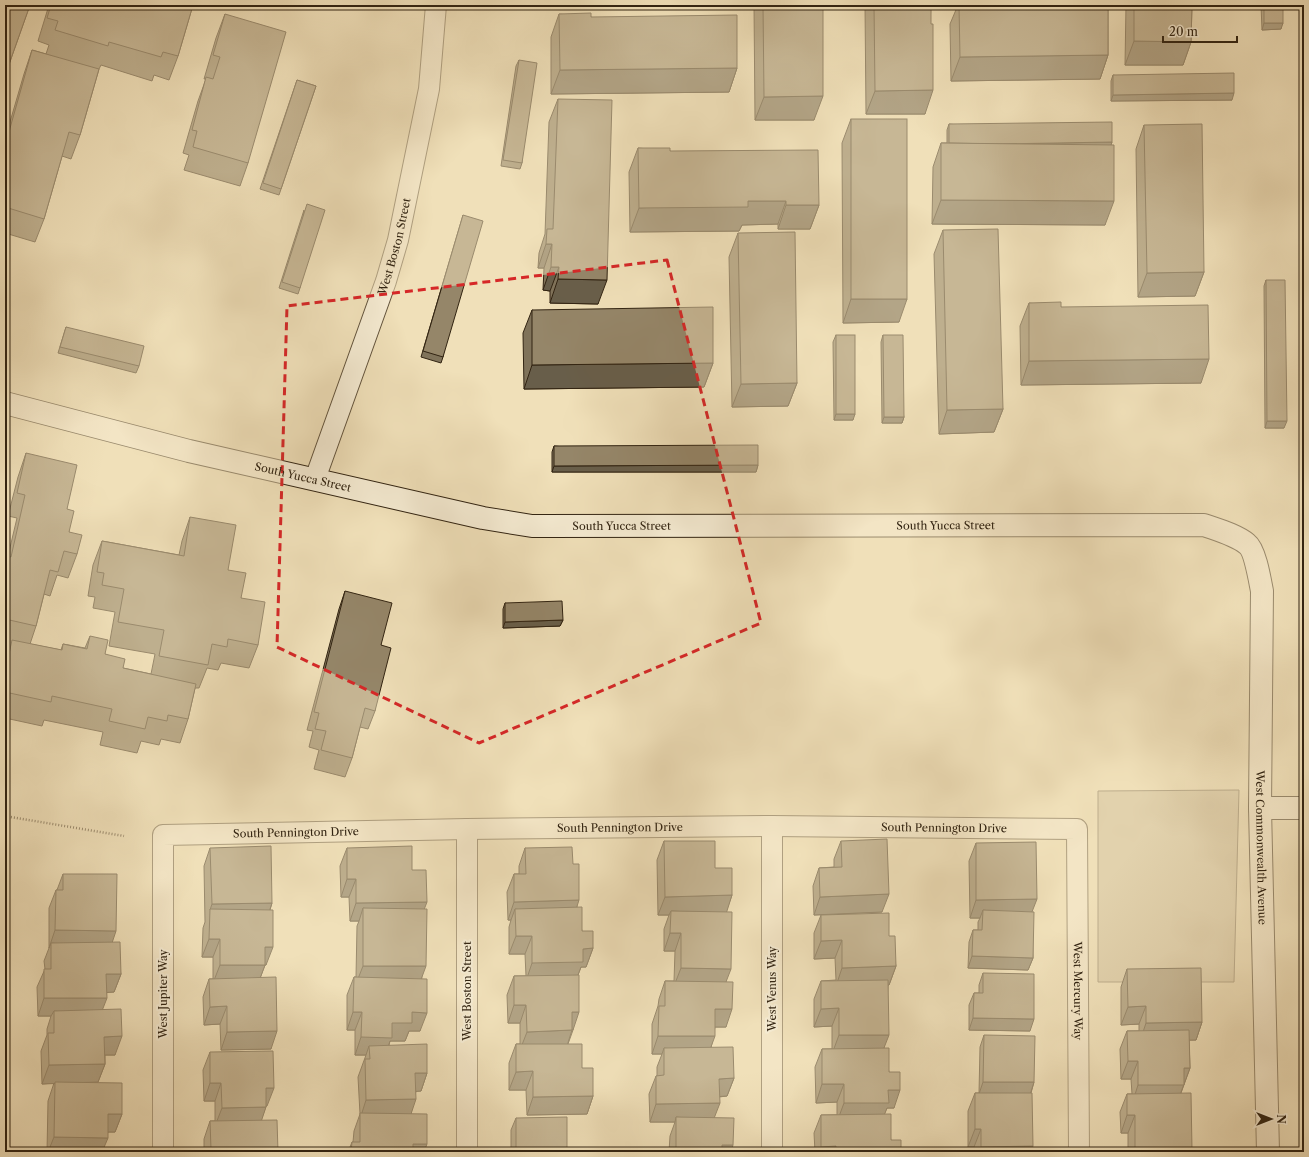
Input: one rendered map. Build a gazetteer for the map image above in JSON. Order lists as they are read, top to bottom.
{
  "streets": {
    "street": [
      "West Boston Street",
      "South Yucca Street",
      "South Pennington Drive",
      "West Commonwealth Avenue",
      "West Venus Way",
      "West Mercury Way",
      "West Jupiter Way"
    ]
  },
  "crossings": [
    ["West Boston Street", "South Yucca Street"],
    ["West Boston Street", "South Pennington Drive"],
    ["South Yucca Street", "West Commonwealth Avenue"],
    ["South Pennington Drive", "West Venus Way"],
    ["South Pennington Drive", "West Mercury Way"],
    ["South Pennington Drive", "West Jupiter Way"]
  ],
  "scale_bar": "20 m",
  "north": "right"
}
